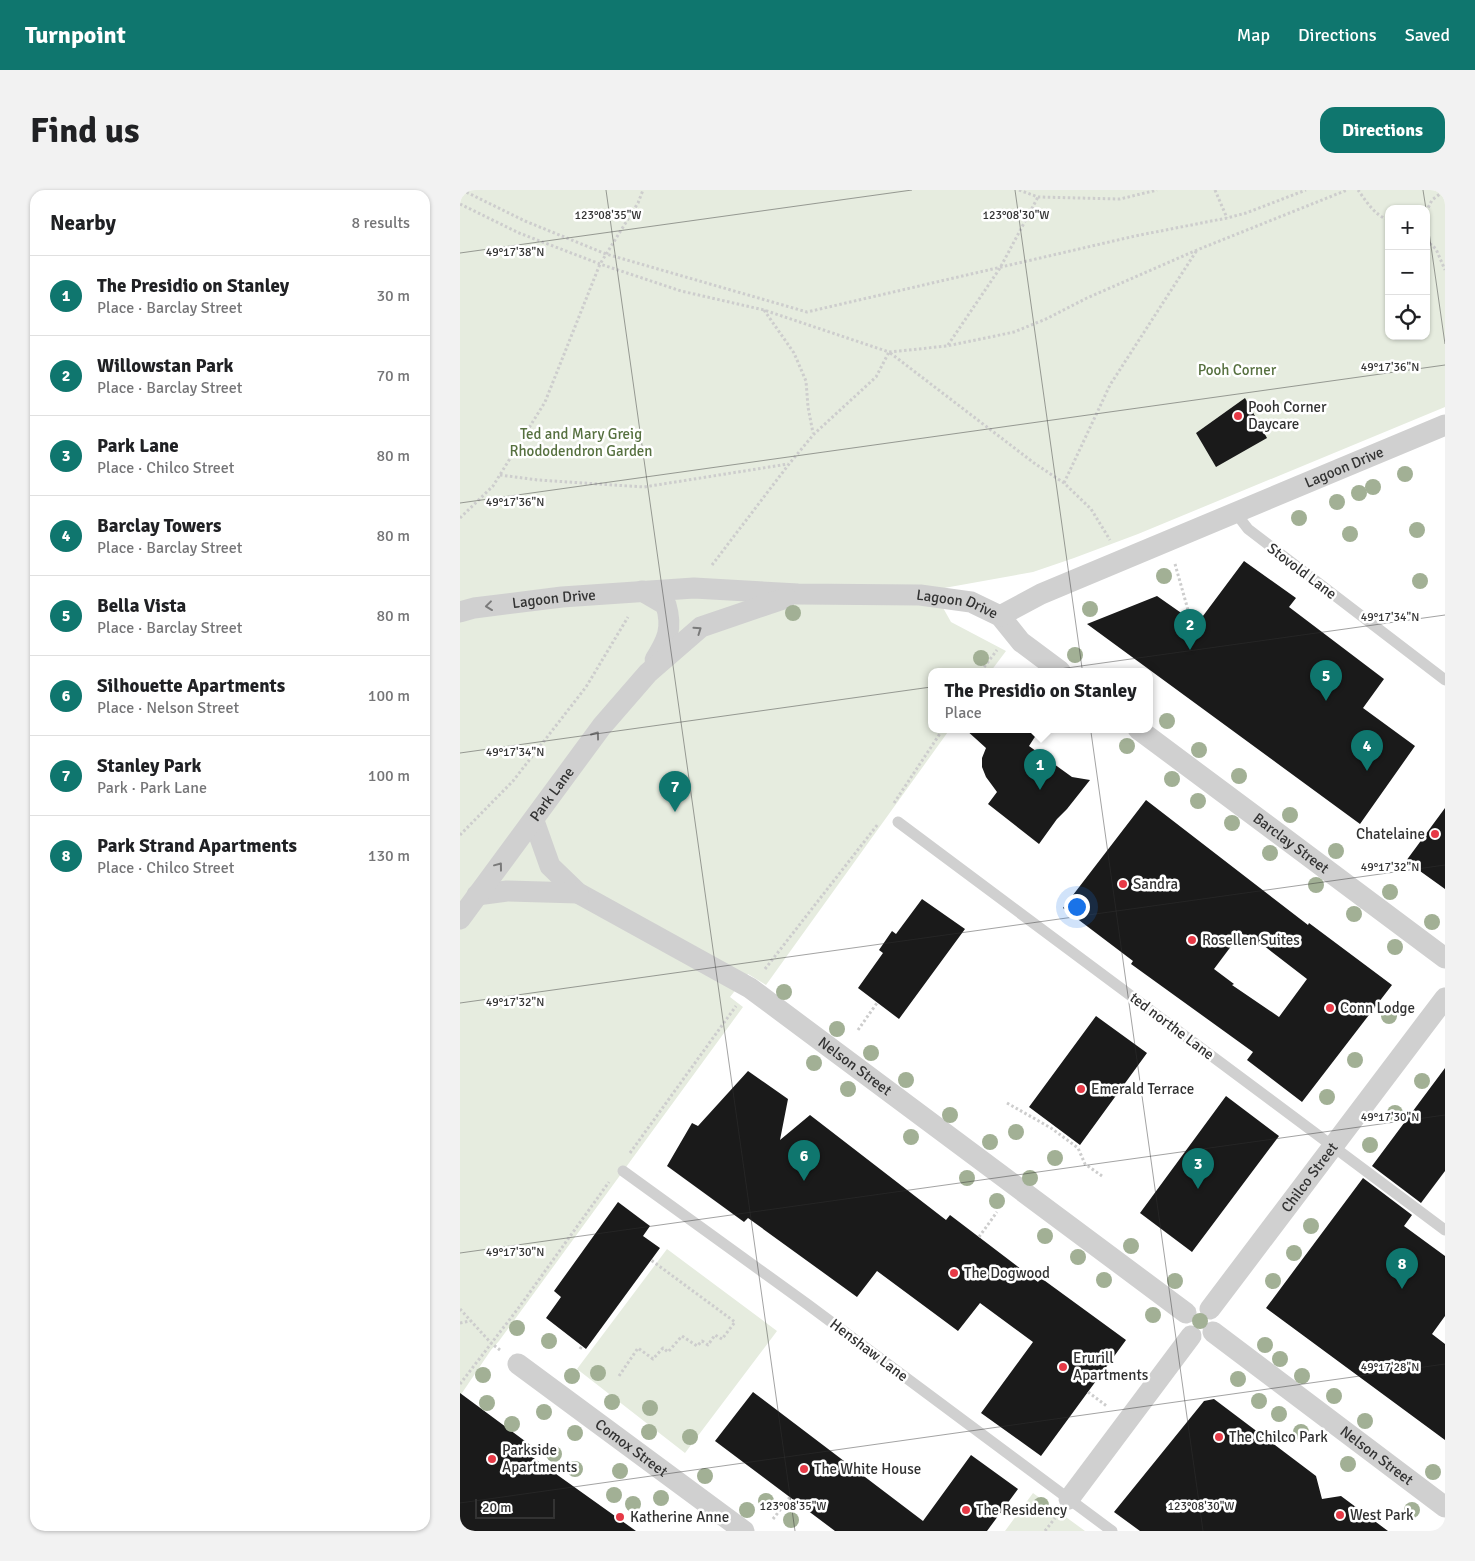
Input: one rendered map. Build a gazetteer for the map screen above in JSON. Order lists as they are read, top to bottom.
{
  "streets": {
    "street": [
      "Lagoon Drive",
      "Park Lane",
      "Barclay Street",
      "Nelson Street",
      "Chilco Street",
      "Comox Street"
    ],
    "lane": ["Stovold Lane", "ted northe Lane", "Henshaw Lane"]
  },
  "crossings": [
    ["Lagoon Drive", "Stovold Lane"],
    ["Lagoon Drive", "Park Lane"],
    ["Park Lane", "Nelson Street"],
    ["ted northe Lane", "Chilco Street"],
    ["Nelson Street", "Chilco Street"]
  ],
  "one_way": ["Park Lane"],
  "parks": ["Pooh Corner", "Ted and Mary Greig Rhododendron Garden"],
  "places": [
    "Pooh Corner Daycare",
    "Chatelaine",
    "Sandra",
    "Rosellen Suites",
    "Conn Lodge",
    "Emerald Terrace",
    "The Dogwood",
    "Erurill Apartments",
    "The Chilco Park",
    "Parkside Apartments",
    "The White House",
    "The Residency",
    "West Park",
    "Katherine Anne"
  ],
  "scale_bar": "20 m",
  "page": {
    "header": "Turnpoint",
    "nav": ["Map", "Directions", "Saved"],
    "buttons": "Directions",
    "title": "Find us",
    "heading": ["Nearby", "8 results"],
    "map_buttons": ["+", "−"],
    "list": [
      {
        "mark": "1",
        "name": "The Presidio on Stanley",
        "note": "Place · Barclay Street",
        "value": "30 m"
      },
      {
        "mark": "2",
        "name": "Willowstan Park",
        "note": "Place · Barclay Street",
        "value": "70 m"
      },
      {
        "mark": "3",
        "name": "Park Lane",
        "note": "Place · Chilco Street",
        "value": "80 m"
      },
      {
        "mark": "4",
        "name": "Barclay Towers",
        "note": "Place · Barclay Street",
        "value": "80 m"
      },
      {
        "mark": "5",
        "name": "Bella Vista",
        "note": "Place · Barclay Street",
        "value": "80 m"
      },
      {
        "mark": "6",
        "name": "Silhouette Apartments",
        "note": "Place · Nelson Street",
        "value": "100 m"
      },
      {
        "mark": "7",
        "name": "Stanley Park",
        "note": "Park · Park Lane",
        "value": "100 m"
      },
      {
        "mark": "8",
        "name": "Park Strand Apartments",
        "note": "Place · Chilco Street",
        "value": "130 m"
      }
    ],
    "pins": [
      "2",
      "5",
      "4",
      "1",
      "7",
      "6",
      "3",
      "8"
    ],
    "popup": ["The Presidio on Stanley", "Place"],
    "scale": "20 m"
  },
  "coordinates": [
    "123°08'35\"W",
    "123°08'30\"W",
    "49°17'38\"N",
    "49°17'36\"N",
    "49°17'34\"N",
    "49°17'32\"N",
    "49°17'30\"N",
    "49°17'28\"N"
  ]
}
